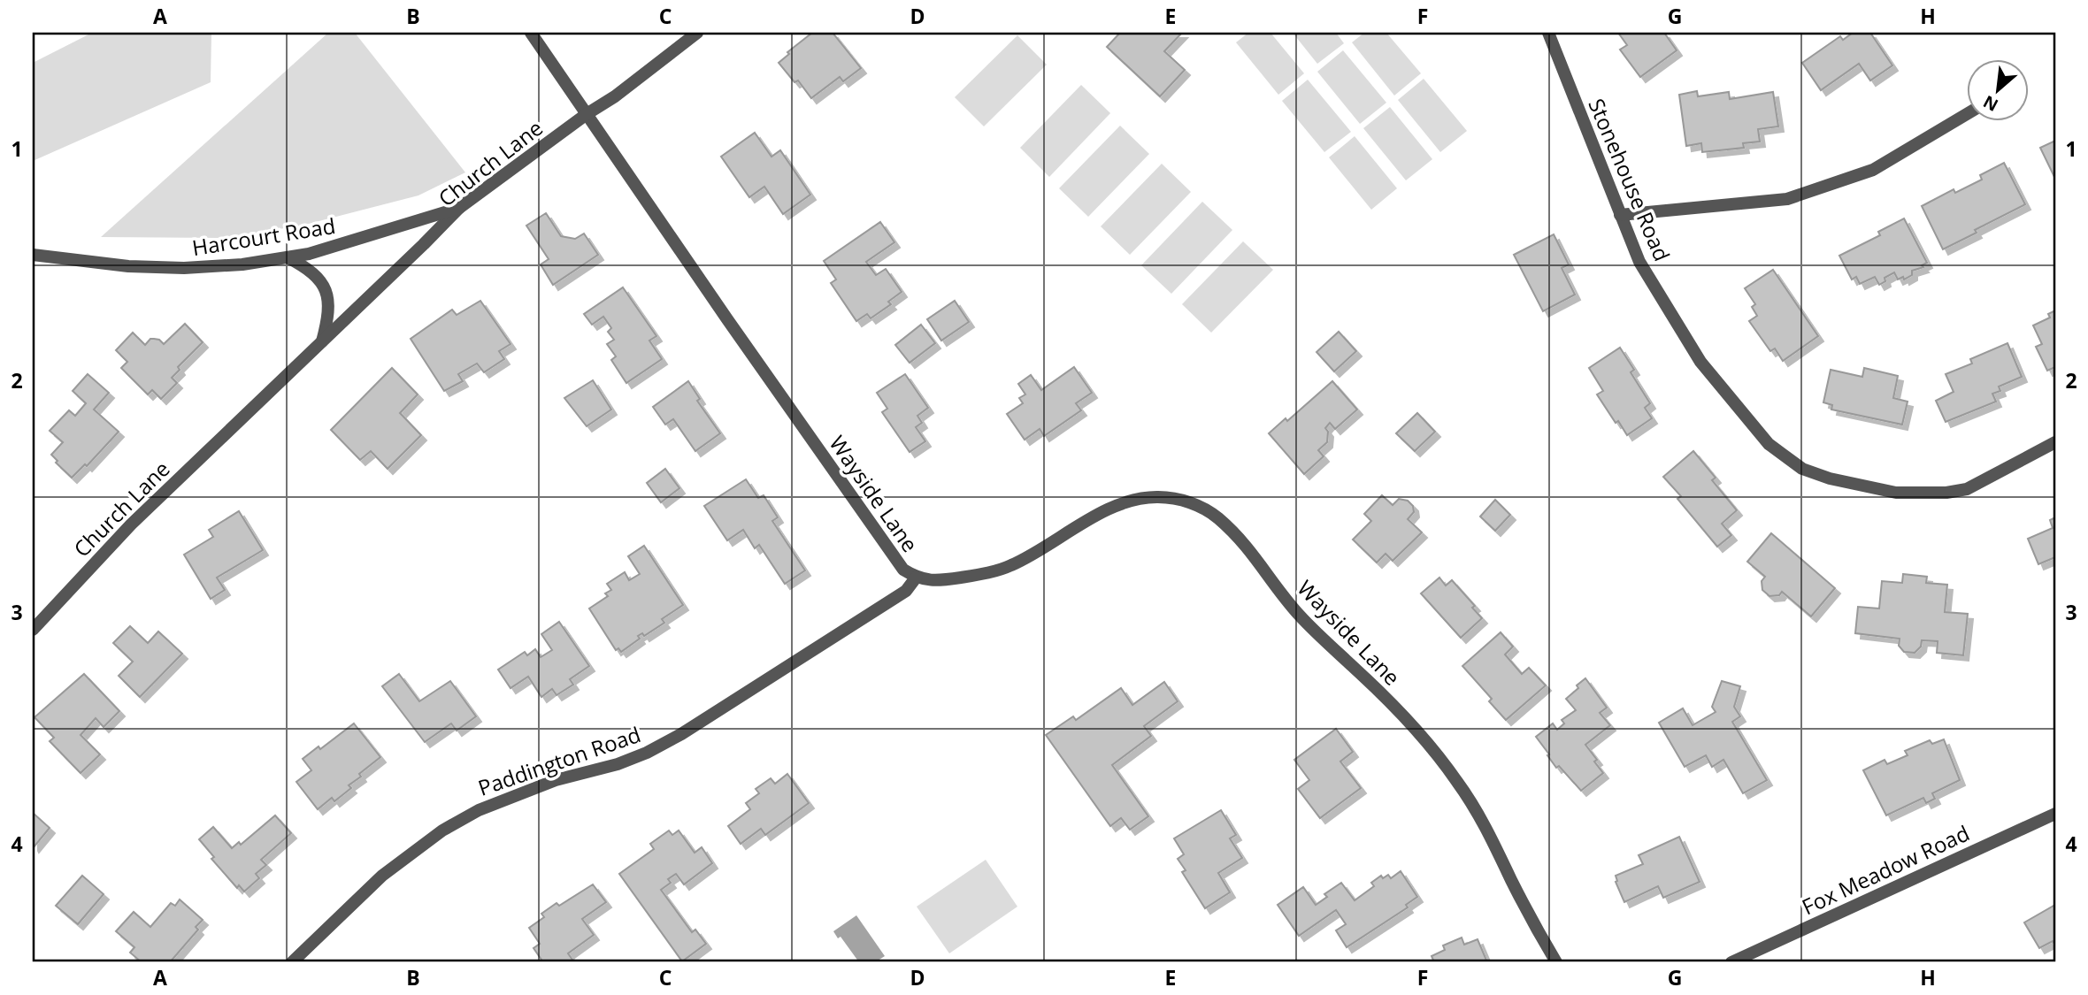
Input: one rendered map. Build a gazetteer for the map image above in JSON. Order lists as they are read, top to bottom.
{
  "streets": {
    "street": [
      "Church Lane",
      "Stonehouse Road",
      "Harcourt Road",
      "Wayside Lane",
      "Paddington Road",
      "Fox Meadow Road"
    ]
  },
  "crossings": [
    ["Church Lane", "Harcourt Road"],
    ["Church Lane", "Wayside Lane"],
    ["Wayside Lane", "Paddington Road"]
  ],
  "north": "bottom left",
  "grid": {
    "columns": [
      "A",
      "B",
      "C",
      "D",
      "E",
      "F",
      "G",
      "H"
    ],
    "rows": [
      "1",
      "2",
      "3",
      "4"
    ]
  }
}
